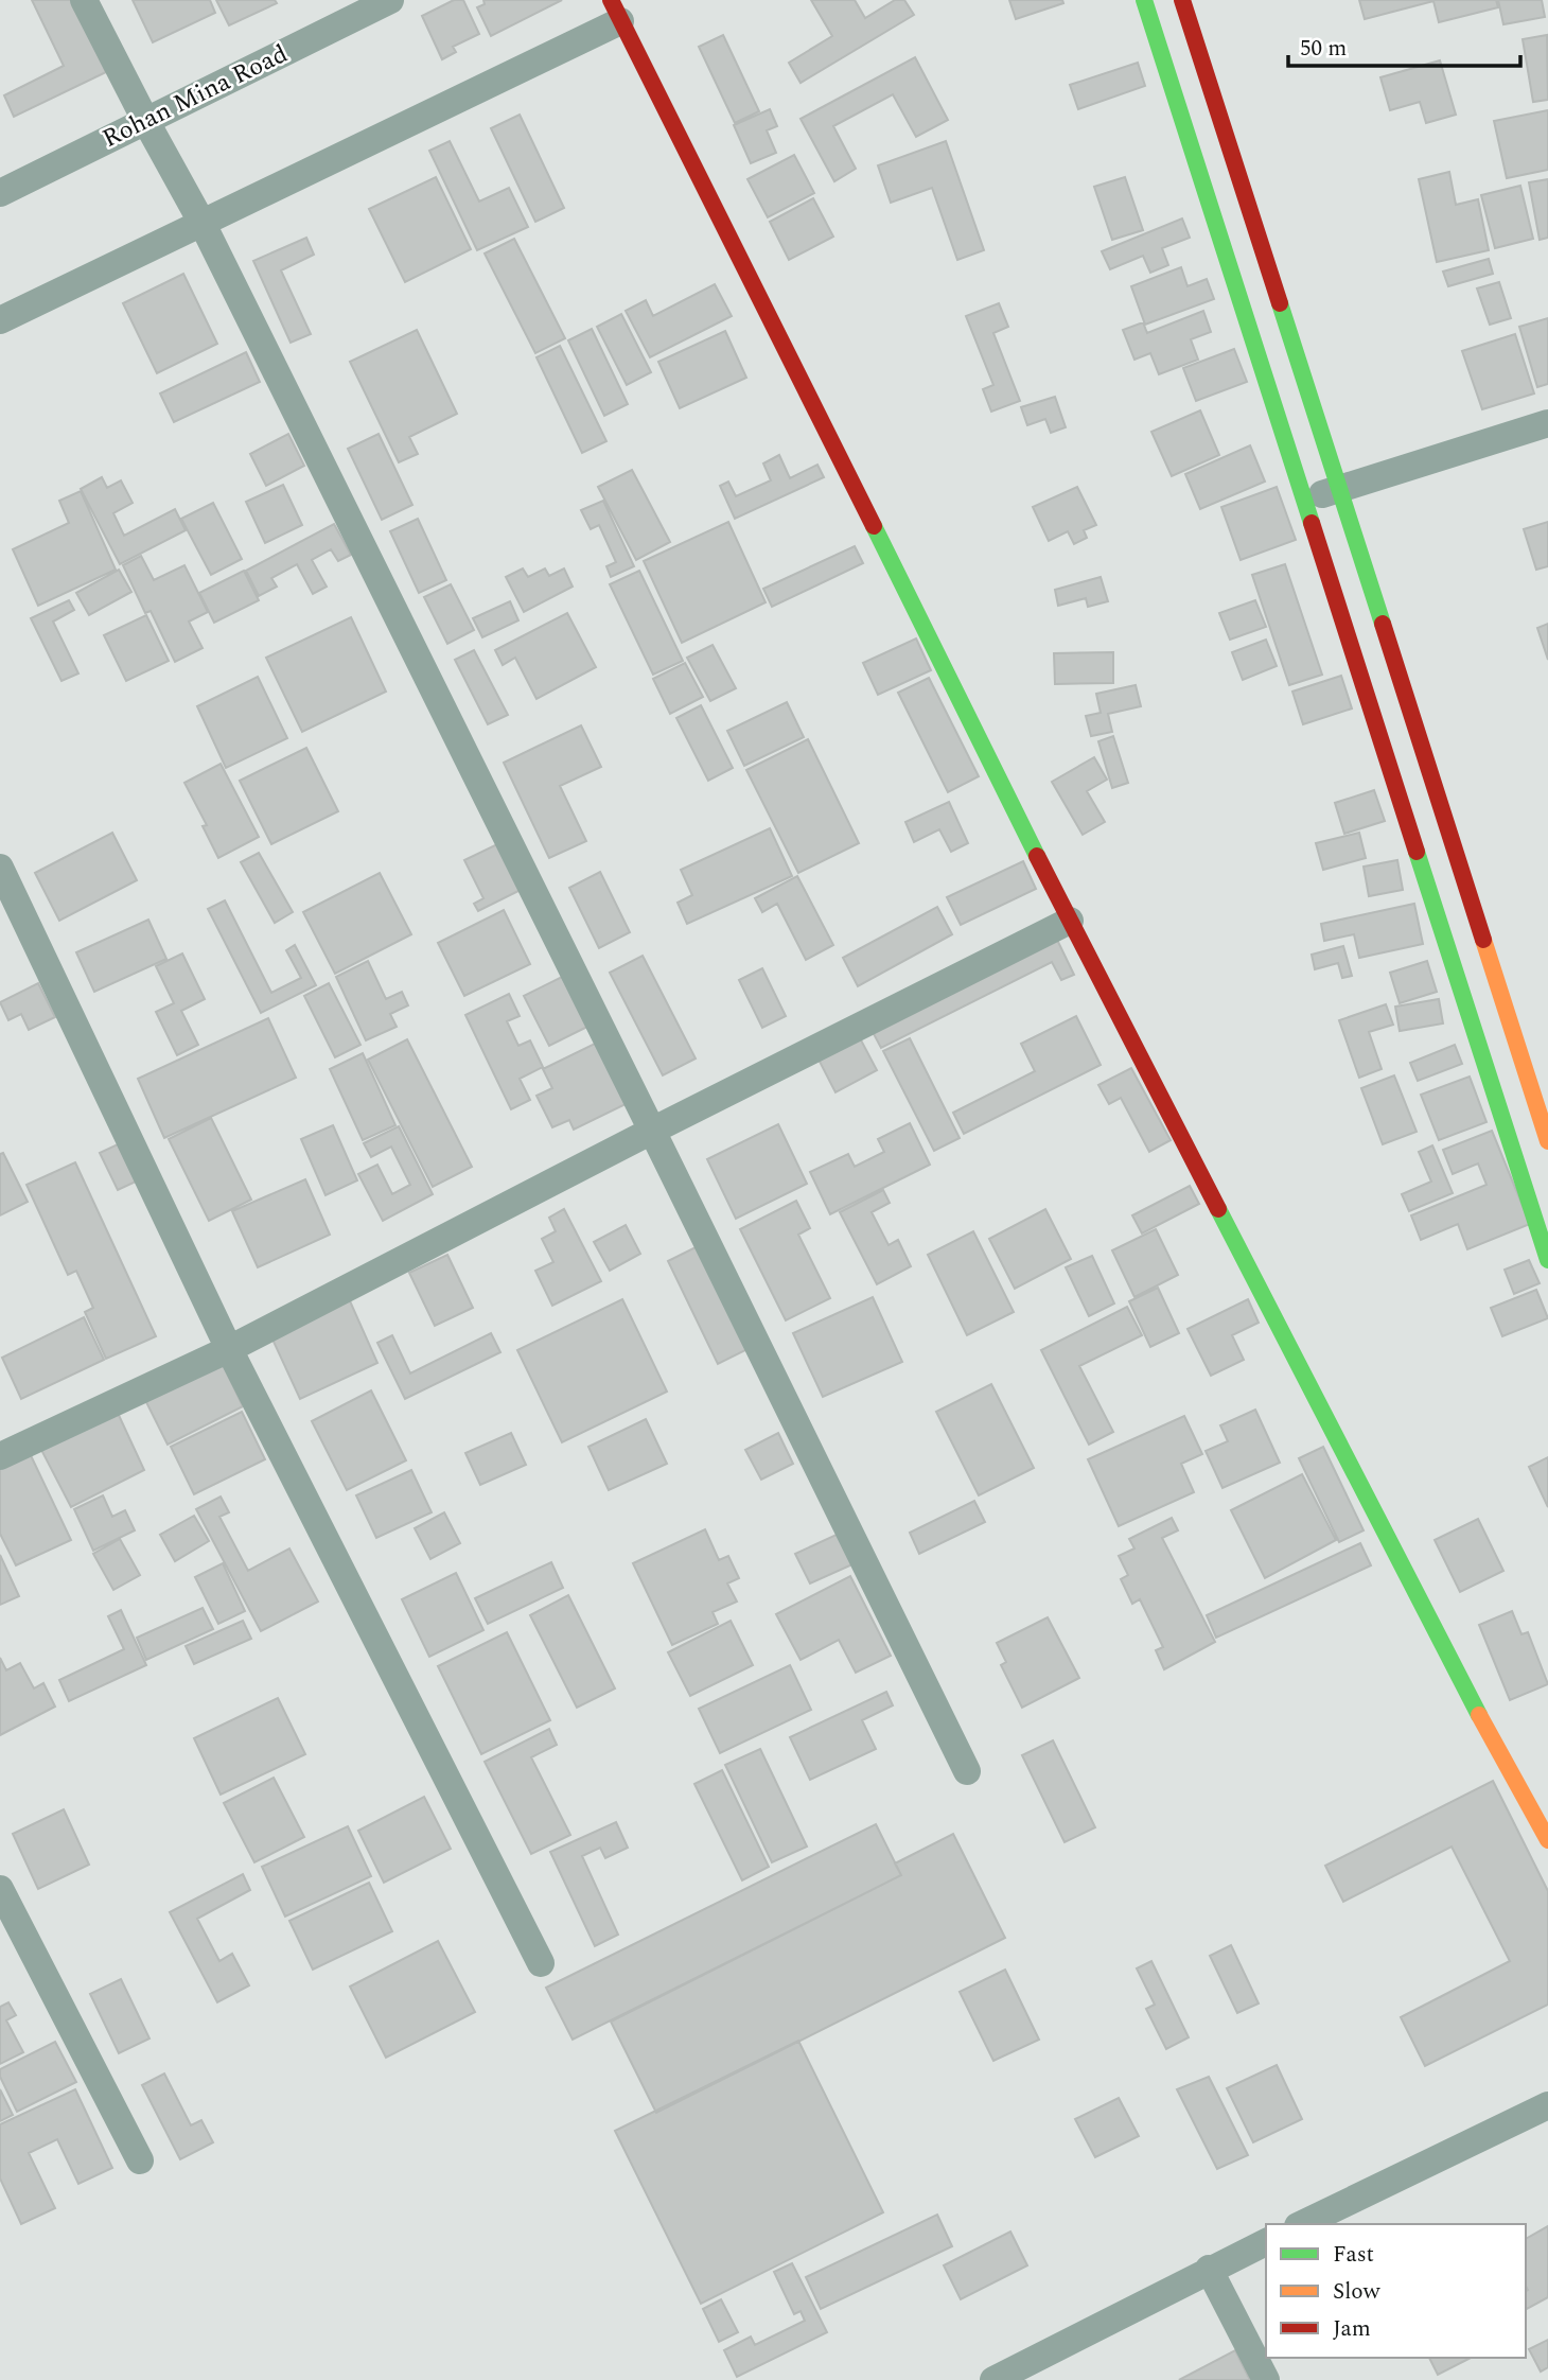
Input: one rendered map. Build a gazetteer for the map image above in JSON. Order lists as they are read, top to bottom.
{
  "streets": {
    "street": ["Rohan Mina Road"]
  },
  "legend": ["Fast", "Slow", "Jam"],
  "scale_bar": "50 m"
}
